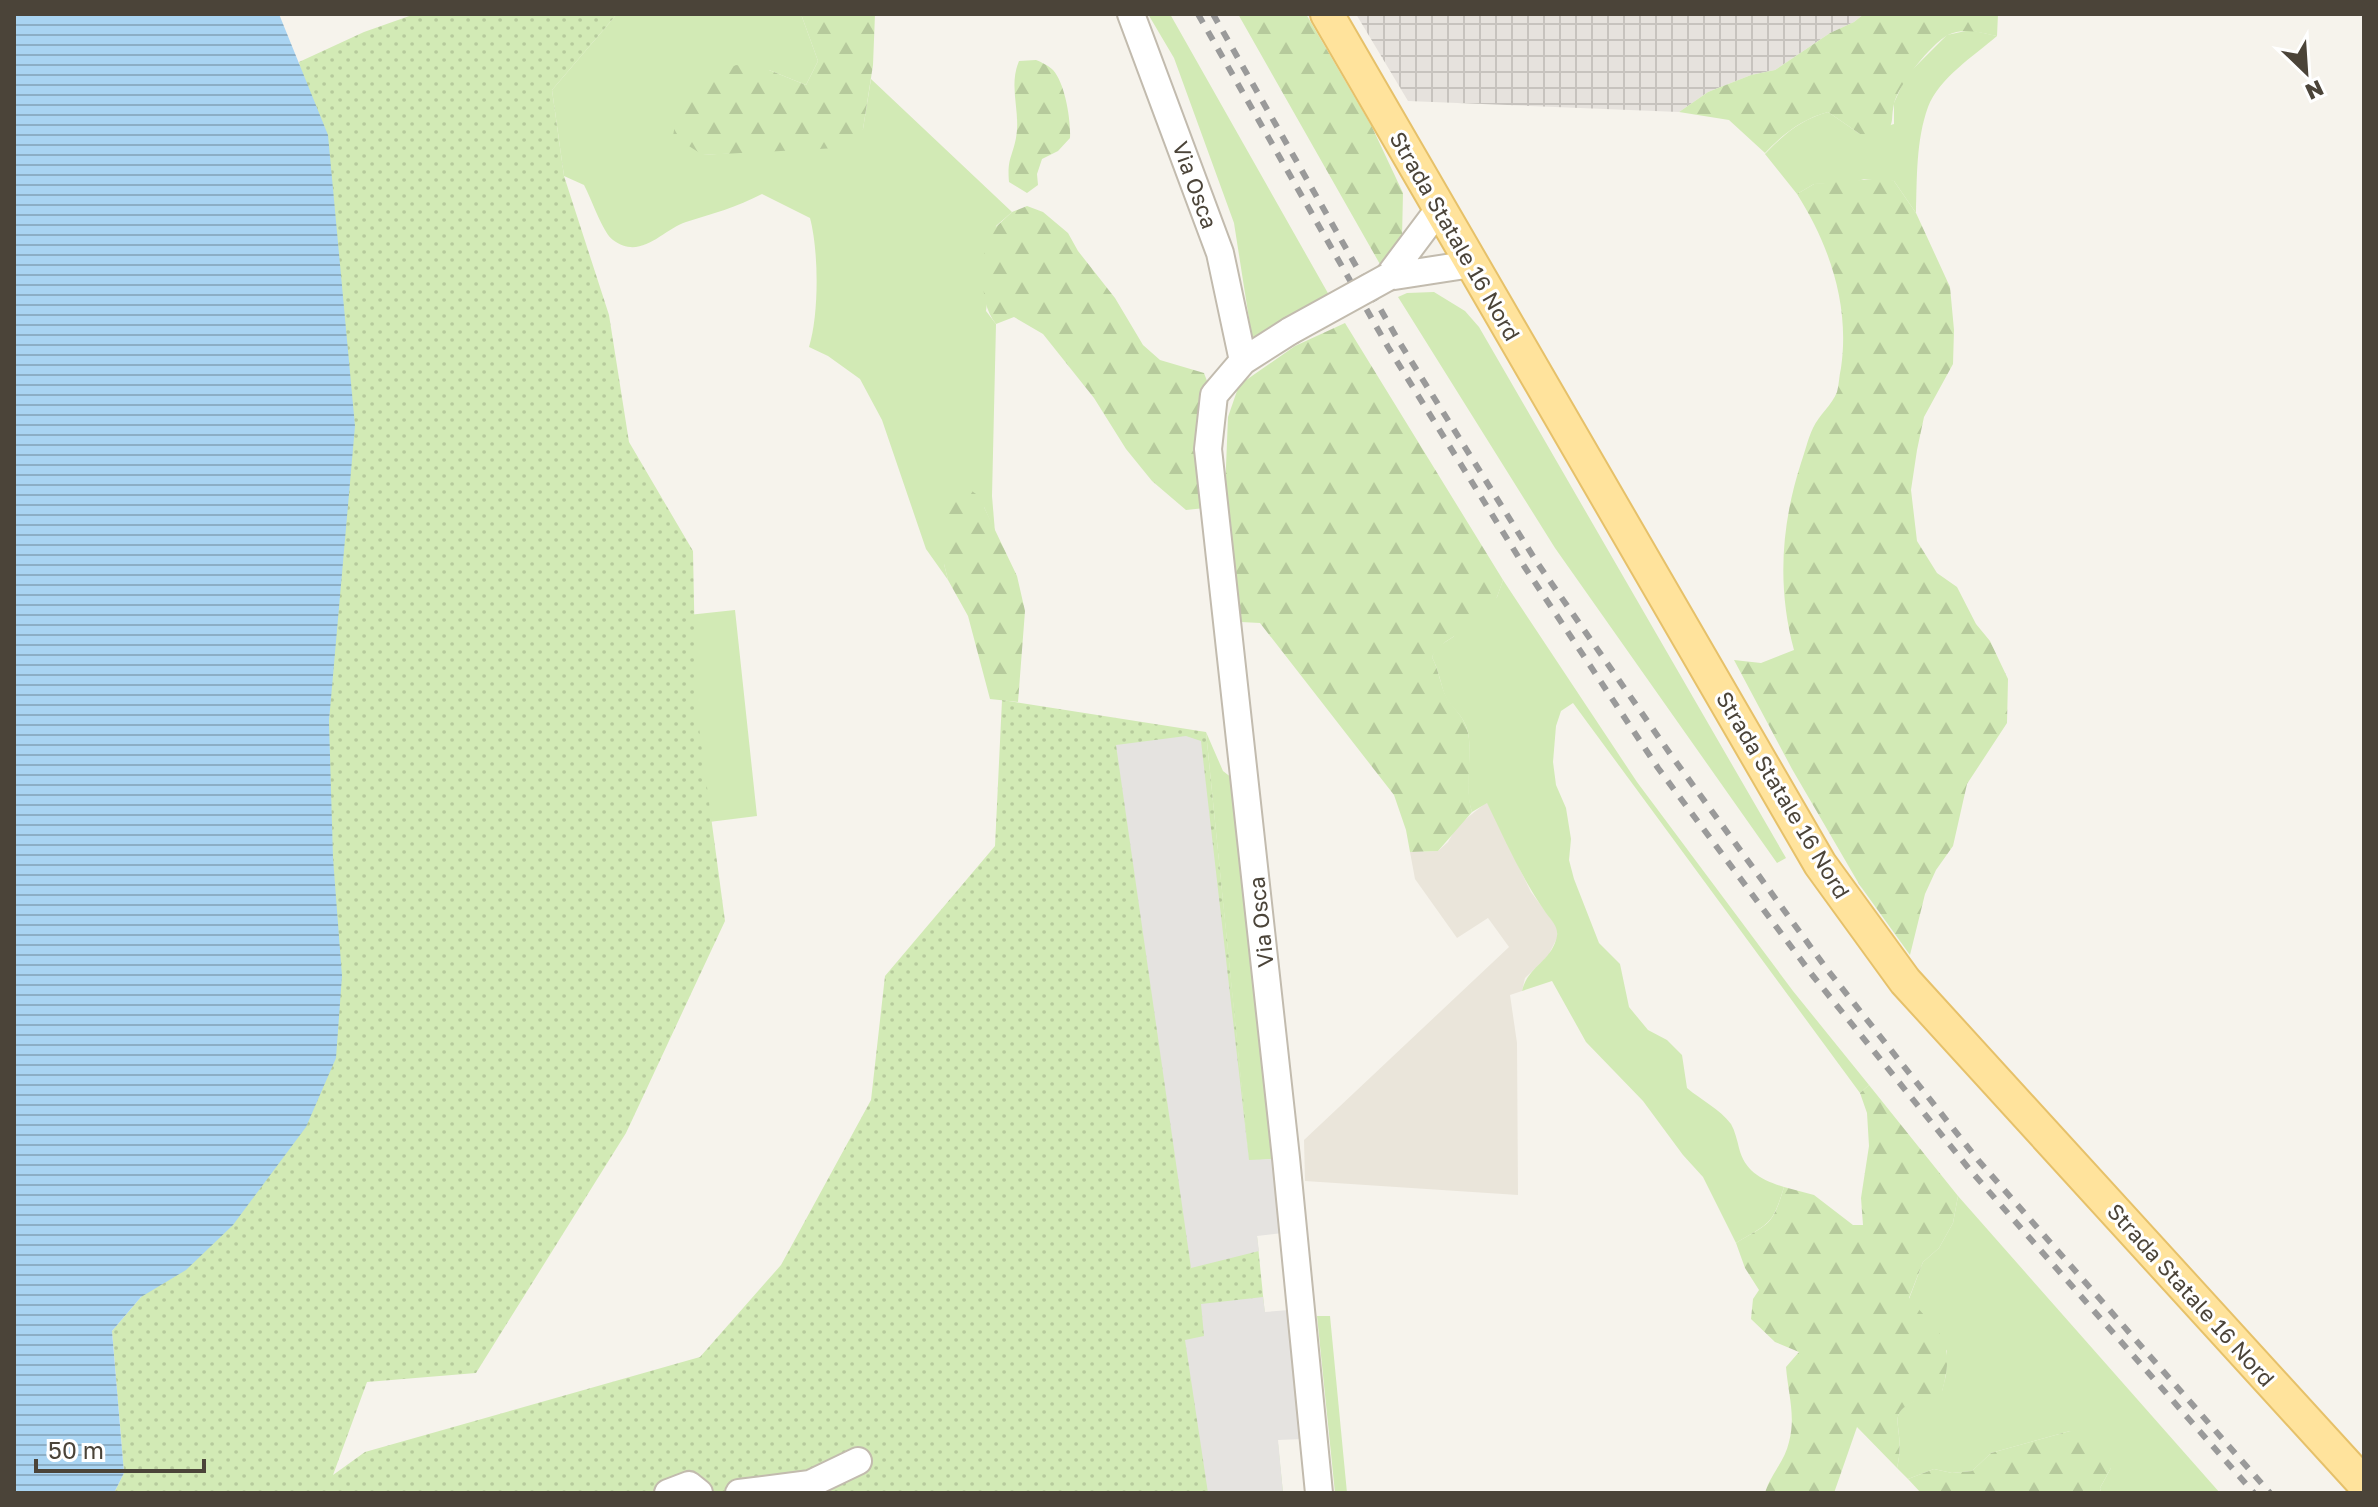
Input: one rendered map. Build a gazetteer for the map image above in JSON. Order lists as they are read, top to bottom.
{
  "streets": {
    "main road": ["Strada Statale 16 Nord"],
    "street": ["Via Osca"]
  },
  "scale_bar": "50 m",
  "north": "bottom right"
}
